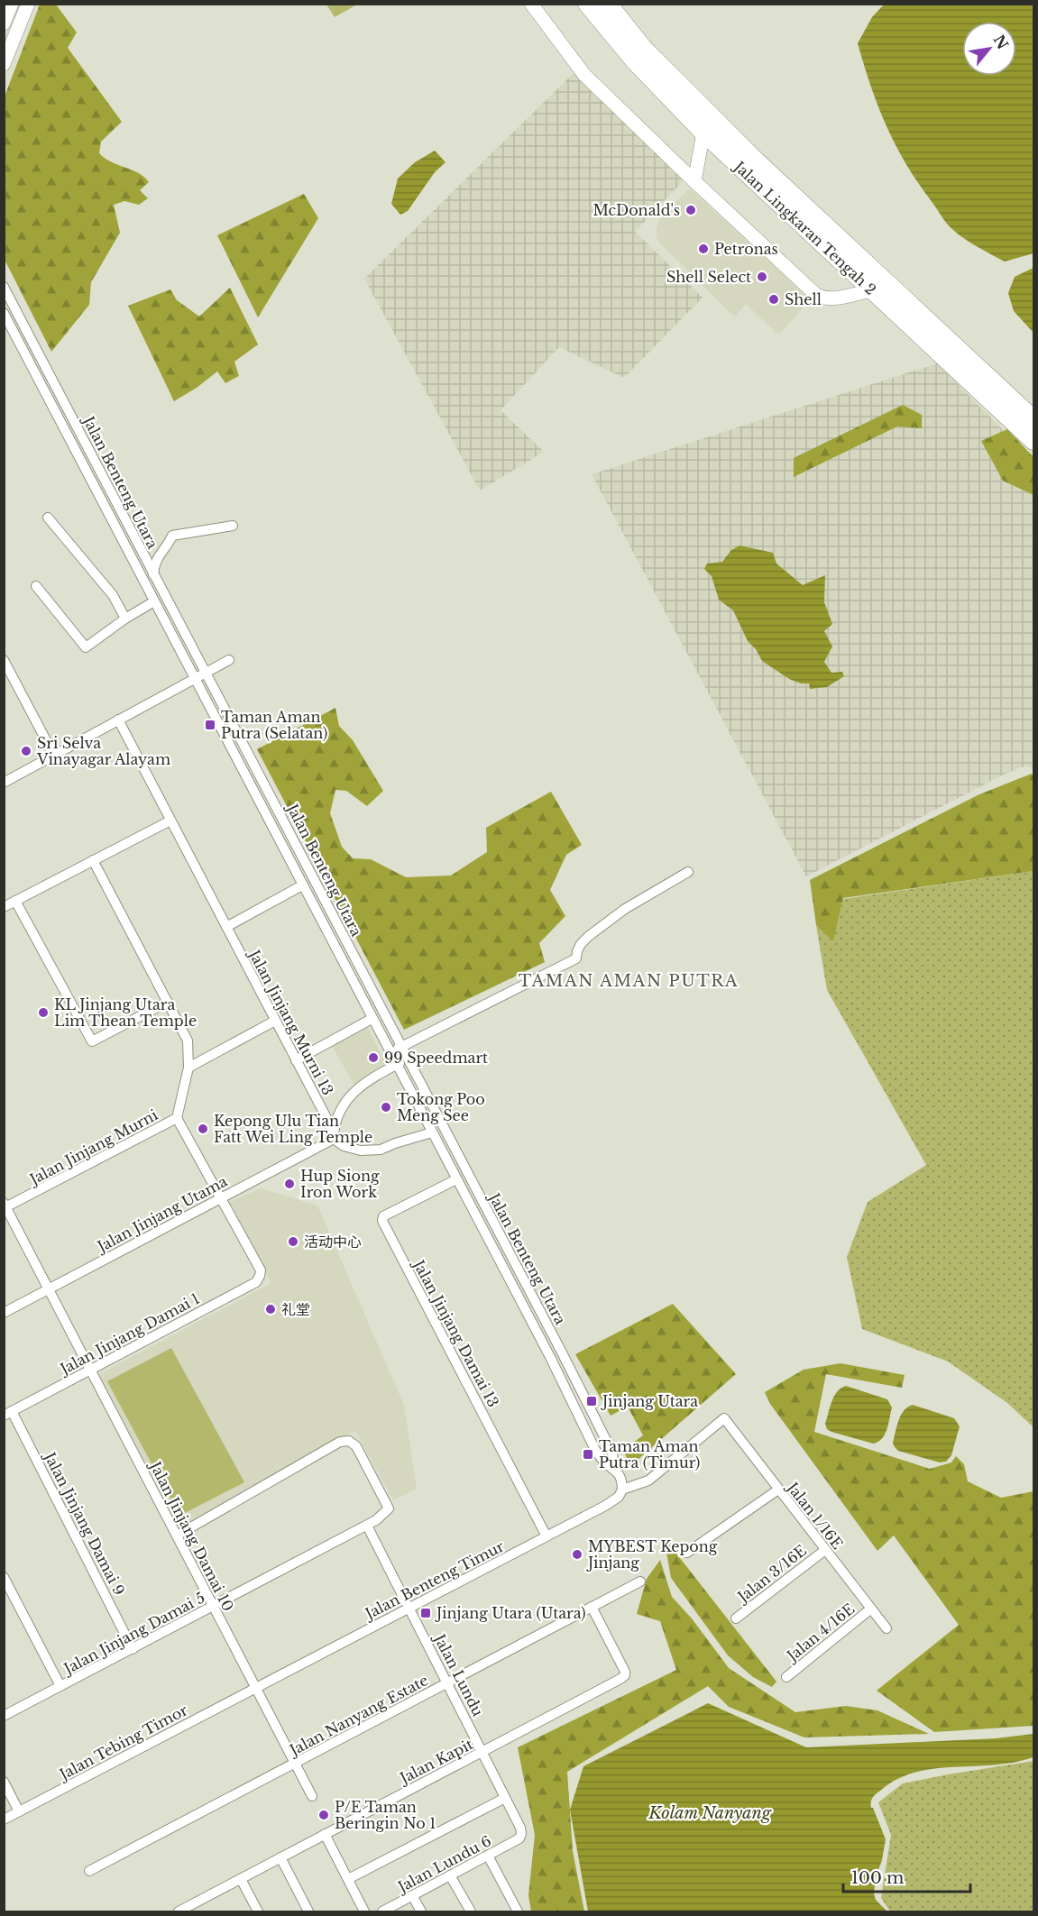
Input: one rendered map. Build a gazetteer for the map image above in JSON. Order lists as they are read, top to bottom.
{
  "streets": {
    "highway": ["Jalan Lingkaran Tengah 2"],
    "street": [
      "Jalan Benteng Utara",
      "Jalan Jinjang Murni 13",
      "Jalan Jinjang Murni",
      "Jalan Jinjang Utama",
      "Jalan Jinjang Damai 1",
      "Jalan Jinjang Damai 13",
      "Jalan 1/16E",
      "Jalan Jinjang Damai 9",
      "Jalan Jinjang Damai 10",
      "Jalan 3/16E",
      "Jalan Benteng Timur",
      "Jalan 4/16E",
      "Jalan Jinjang Damai 5",
      "Jalan Lundu",
      "Jalan Nanyang Estate",
      "Jalan Tebing Timor",
      "Jalan Kapit",
      "Jalan Lundu 6"
    ]
  },
  "crossings": [
    ["Jalan Benteng Utara", "Jalan Jinjang Damai 13"],
    ["Jalan Benteng Utara", "Jalan 1/16E"],
    ["Jalan Benteng Utara", "Jalan Benteng Timur"],
    ["Jalan Jinjang Murni 13", "Jalan Jinjang Utama"],
    ["Jalan Jinjang Murni", "Jalan Jinjang Damai 10"],
    ["Jalan Jinjang Utama", "Jalan Jinjang Damai 1"],
    ["Jalan Jinjang Utama", "Jalan Jinjang Damai 10"],
    ["Jalan Jinjang Damai 1", "Jalan Jinjang Damai 9"],
    ["Jalan Jinjang Damai 1", "Jalan Jinjang Damai 10"],
    ["Jalan Jinjang Damai 13", "Jalan Benteng Timur"],
    ["Jalan 1/16E", "Jalan 3/16E"],
    ["Jalan 1/16E", "Jalan Benteng Timur"],
    ["Jalan 1/16E", "Jalan 4/16E"],
    ["Jalan Jinjang Damai 9", "Jalan Jinjang Damai 5"],
    ["Jalan Jinjang Damai 10", "Jalan Benteng Timur"],
    ["Jalan Jinjang Damai 10", "Jalan Jinjang Damai 5"],
    ["Jalan Jinjang Damai 10", "Jalan Nanyang Estate"],
    ["Jalan Jinjang Damai 10", "Jalan Tebing Timor"],
    ["Jalan Benteng Timur", "Jalan Lundu"],
    ["Jalan Benteng Timur", "Jalan Tebing Timor"],
    ["Jalan Jinjang Damai 5", "Jalan Lundu"],
    ["Jalan Lundu", "Jalan Nanyang Estate"],
    ["Jalan Lundu", "Jalan Kapit"],
    ["Jalan Lundu", "Jalan Lundu 6"],
    ["Jalan Nanyang Estate", "Jalan Kapit"]
  ],
  "districts": ["TAMAN AMAN PUTRA"],
  "water": ["Kolam Nanyang"],
  "places": {
    "other": [
      "McDonald's",
      "Petronas",
      "Shell Select",
      "Shell",
      "Sri Selva Vinayagar Alayam",
      "KL Jinjang Utara Lim Thean Temple",
      "99 Speedmart",
      "Tokong Poo Meng See",
      "Kepong Ulu Tian Fatt Wei Ling Temple",
      "Hup Siong Iron Work",
      "活动中心",
      "礼堂",
      "MYBEST Kepong Jinjang",
      "P/E Taman Beringin No 1"
    ],
    "transit": [
      "Taman Aman Putra (Selatan)",
      "Jinjang Utara",
      "Taman Aman Putra (Timur)",
      "Jinjang Utara (Utara)"
    ]
  },
  "scale_bar": "100 m",
  "north": "top right"
}
